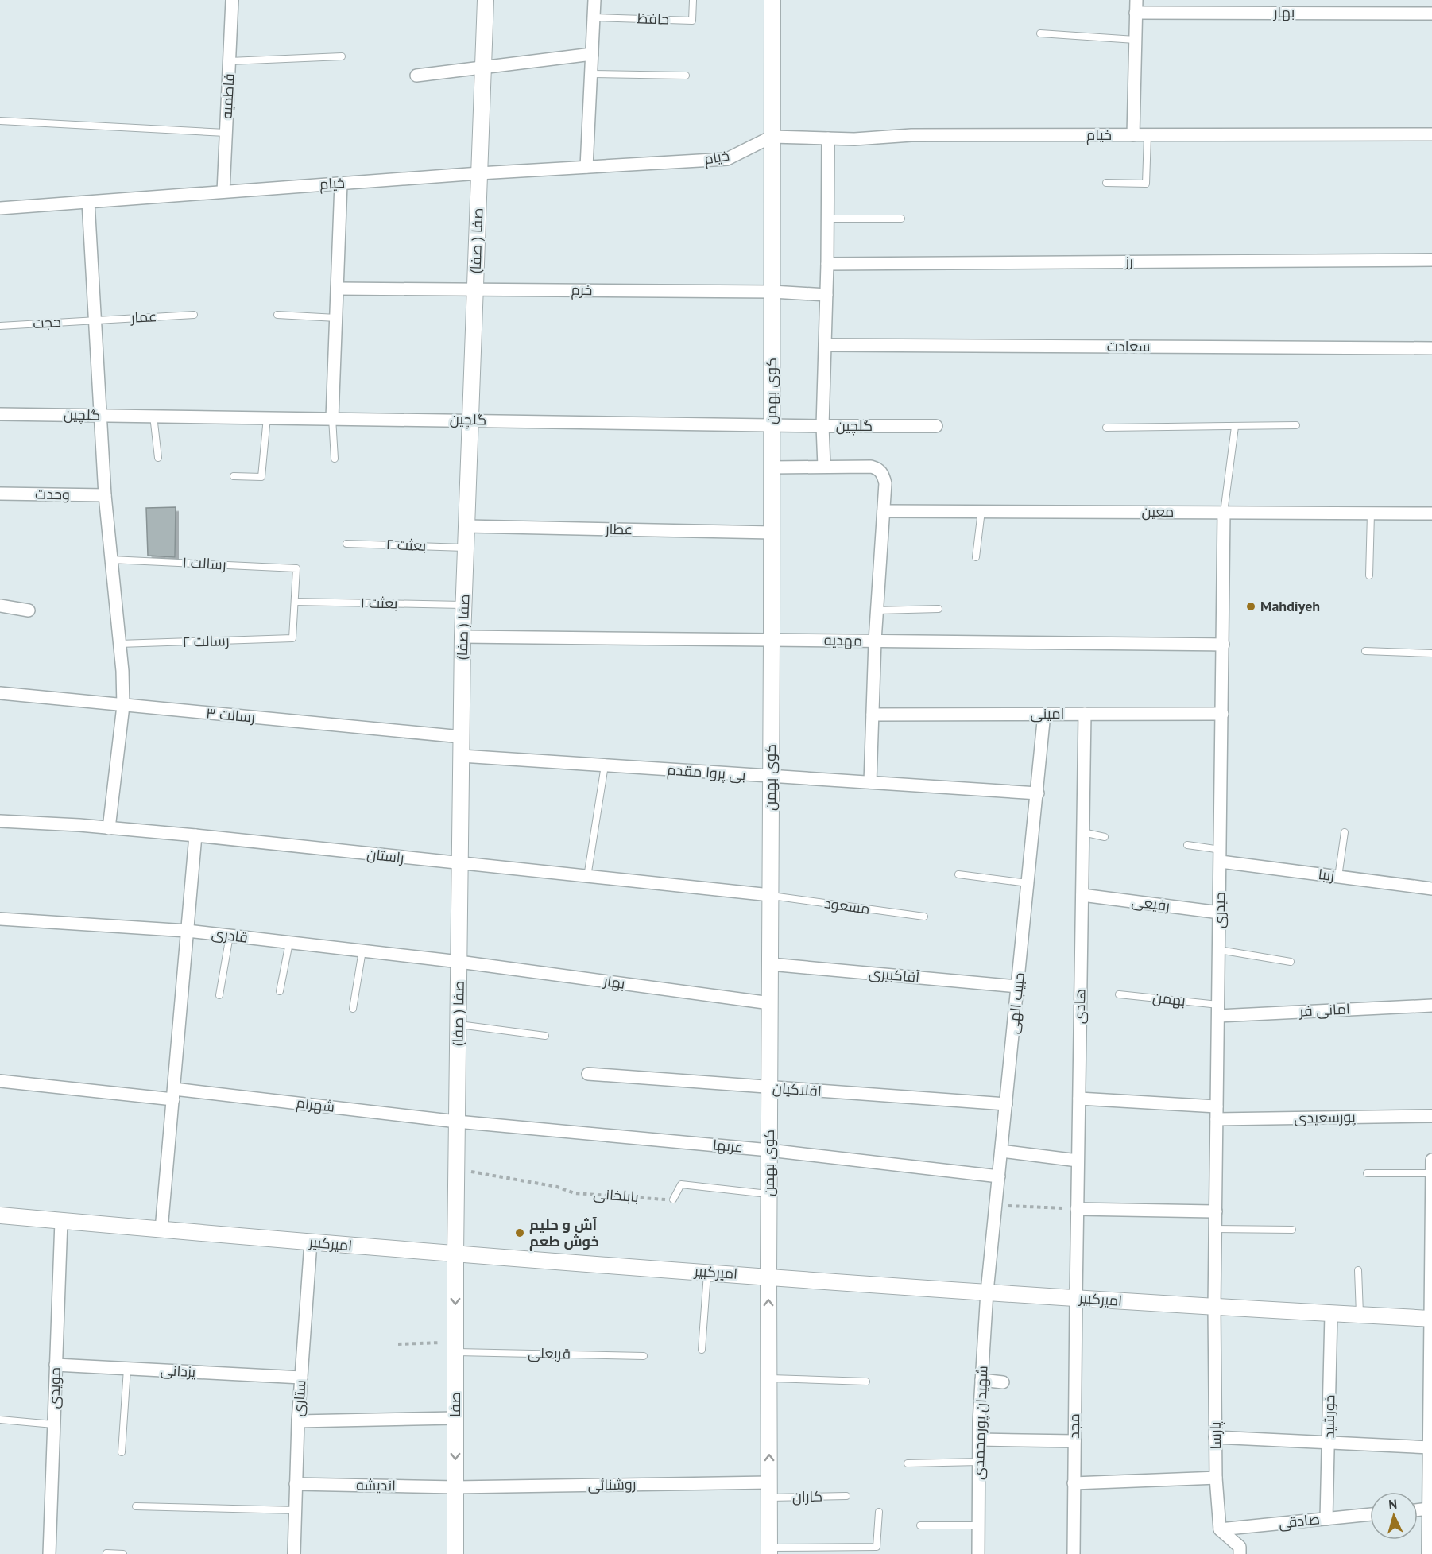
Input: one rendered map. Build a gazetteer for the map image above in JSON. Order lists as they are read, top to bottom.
{
  "streets": {
    "street": [
      "بهار",
      "فاطمیه",
      "خیام",
      "صفا ( صفا)",
      "رز",
      "خرم",
      "سعادت",
      "کوی بهمن",
      "گلچین",
      "وحدت",
      "معین",
      "عطار",
      "مهدیه",
      "امینی",
      "رسالت ۳",
      "بی پروا مقدم",
      "راستان",
      "زیبا",
      "رفیعی",
      "حیدری",
      "قادری",
      "آقاکبیری",
      "حبیب الهی",
      "هادی",
      "امانی فر",
      "افلاکیان",
      "شهرام",
      "پورسعیدی",
      "عربها",
      "امیرکبیر",
      "یزدانی",
      "مویدی",
      "ستاری",
      "صفا",
      "خورشید",
      "شهیدان پورمحمدی",
      "مجد",
      "پارسا",
      "روشنائی",
      "اندیشه",
      "صادقی"
    ],
    "lane": [
      "حافظ",
      "عمار",
      "حجت",
      "بعثت ۲",
      "رسالت ۱",
      "بعثت ۱",
      "رسالت ۲",
      "مسعود",
      "بهمن",
      "قربعلی",
      "کاران"
    ],
    "path": ["بابلخانی"]
  },
  "crossings": [
    ["بهار", "صفا ( صفا)"],
    ["بهار", "کوی بهمن"],
    ["بهار", "قادری"],
    ["فاطمیه", "خیام"],
    ["خیام", "صفا ( صفا)"],
    ["خیام", "کوی بهمن"],
    ["صفا ( صفا)", "خرم"],
    ["صفا ( صفا)", "گلچین"],
    ["صفا ( صفا)", "عطار"],
    ["صفا ( صفا)", "بعثت ۲"],
    ["صفا ( صفا)", "بعثت ۱"],
    ["صفا ( صفا)", "مهدیه"],
    ["صفا ( صفا)", "رسالت ۳"],
    ["صفا ( صفا)", "بی پروا مقدم"],
    ["صفا ( صفا)", "راستان"],
    ["صفا ( صفا)", "قادری"],
    ["صفا ( صفا)", "شهرام"],
    ["صفا ( صفا)", "عربها"],
    ["صفا ( صفا)", "بابلخانی"],
    ["صفا ( صفا)", "امیرکبیر"],
    ["صفا ( صفا)", "صفا"],
    ["خرم", "کوی بهمن"],
    ["عمار", "حجت"],
    ["کوی بهمن", "گلچین"],
    ["کوی بهمن", "عطار"],
    ["کوی بهمن", "مهدیه"],
    ["کوی بهمن", "بی پروا مقدم"],
    ["کوی بهمن", "راستان"],
    ["کوی بهمن", "مسعود"],
    ["کوی بهمن", "آقاکبیری"],
    ["کوی بهمن", "افلاکیان"],
    ["کوی بهمن", "عربها"],
    ["کوی بهمن", "امیرکبیر"],
    ["کوی بهمن", "روشنائی"],
    ["کوی بهمن", "کاران"],
    ["معین", "حیدری"],
    ["رسالت ۱", "بعثت ۱"],
    ["رسالت ۱", "رسالت ۲"],
    ["بعثت ۱", "رسالت ۲"],
    ["مهدیه", "حیدری"],
    ["امینی", "حیدری"],
    ["امینی", "حبیب الهی"],
    ["امینی", "هادی"],
    ["بی پروا مقدم", "حبیب الهی"],
    ["راستان", "مسعود"],
    ["زیبا", "حیدری"],
    ["رفیعی", "حیدری"],
    ["رفیعی", "هادی"],
    ["حیدری", "بهمن"],
    ["حیدری", "امانی فر"],
    ["حیدری", "پورسعیدی"],
    ["حیدری", "امیرکبیر"],
    ["حیدری", "پارسا"],
    ["آقاکبیری", "حبیب الهی"],
    ["بهمن", "امانی فر"],
    ["حبیب الهی", "افلاکیان"],
    ["حبیب الهی", "عربها"],
    ["حبیب الهی", "امیرکبیر"],
    ["حبیب الهی", "شهیدان پورمحمدی"],
    ["هادی", "امیرکبیر"],
    ["هادی", "مجد"],
    ["شهرام", "عربها"],
    ["امیرکبیر", "مویدی"],
    ["امیرکبیر", "ستاری"],
    ["امیرکبیر", "صفا"],
    ["امیرکبیر", "خورشید"],
    ["امیرکبیر", "شهیدان پورمحمدی"],
    ["امیرکبیر", "مجد"],
    ["امیرکبیر", "پارسا"],
    ["قربعلی", "صفا"],
    ["یزدانی", "مویدی"],
    ["یزدانی", "ستاری"],
    ["ستاری", "اندیشه"],
    ["صفا", "روشنائی"],
    ["صفا", "اندیشه"],
    ["خورشید", "صادقی"],
    ["پارسا", "صادقی"],
    ["روشنائی", "اندیشه"],
    ["روشنائی", "کاران"]
  ],
  "one_way": ["صفا"],
  "places": ["Mahdiyeh", "آش و حلیم خوش طعم"],
  "north": "top"
}
